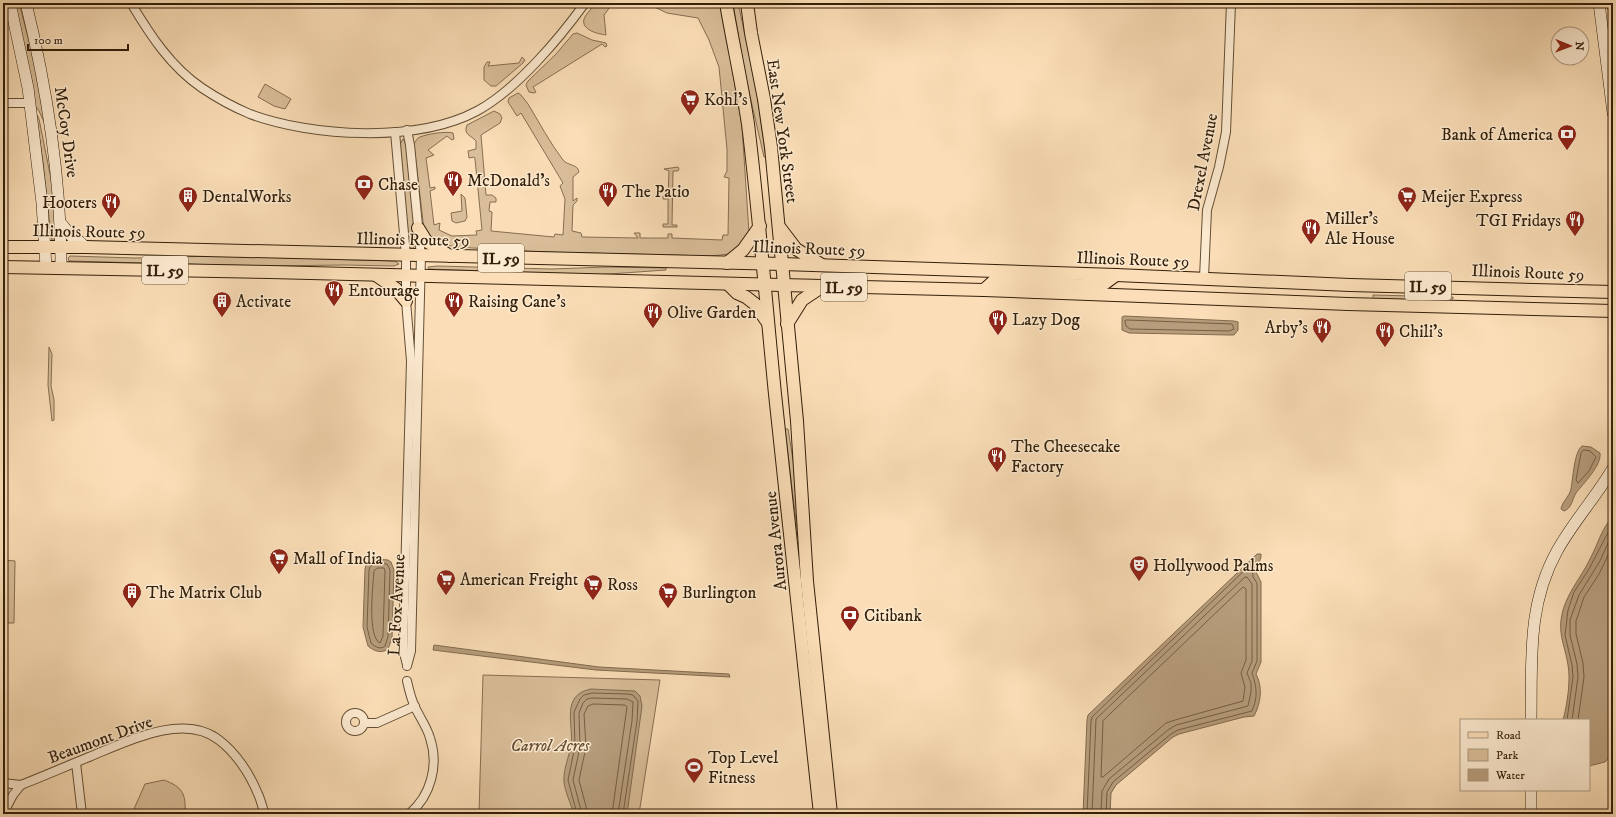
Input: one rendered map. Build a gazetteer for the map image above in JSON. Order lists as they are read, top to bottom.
{
  "streets": {
    "main road": [
      "East New York Street",
      "Illinois Route 59",
      "IL 59",
      "Aurora Avenue"
    ],
    "street": [
      "McCoy Drive",
      "Drexel Avenue",
      "La Fox Avenue",
      "Beaumont Drive"
    ]
  },
  "crossings": [
    ["East New York Street", "Illinois Route 59"],
    ["East New York Street", "Aurora Avenue"],
    ["McCoy Drive", "Illinois Route 59"],
    ["McCoy Drive", "IL 59"],
    ["Drexel Avenue", "Illinois Route 59"],
    ["Illinois Route 59", "IL 59"],
    ["Illinois Route 59", "Aurora Avenue"],
    ["Illinois Route 59", "La Fox Avenue"],
    ["IL 59", "Aurora Avenue"],
    ["IL 59", "La Fox Avenue"]
  ],
  "parks": ["Carrol Acres"],
  "places": {
    "supermarket": [
      "Kohl's",
      "Meijer Express",
      "Mall of India",
      "American Freight",
      "Ross",
      "Burlington"
    ],
    "bank": ["Bank of America", "Chase", "Citibank"],
    "restaurant": [
      "McDonald's",
      "The Patio",
      "Hooters",
      "TGI Fridays",
      "Miller's Ale House",
      "Entourage",
      "Raising Cane's",
      "Olive Garden",
      "Lazy Dog",
      "Arby's",
      "Chili's",
      "The Cheesecake Factory"
    ],
    "building": ["DentalWorks", "Activate", "The Matrix Club"],
    "theatre": ["Hollywood Palms"],
    "sports": ["Top Level Fitness"]
  },
  "legend": ["Road", "Park", "Water"],
  "scale_bar": "100 m",
  "north": "right"
}
